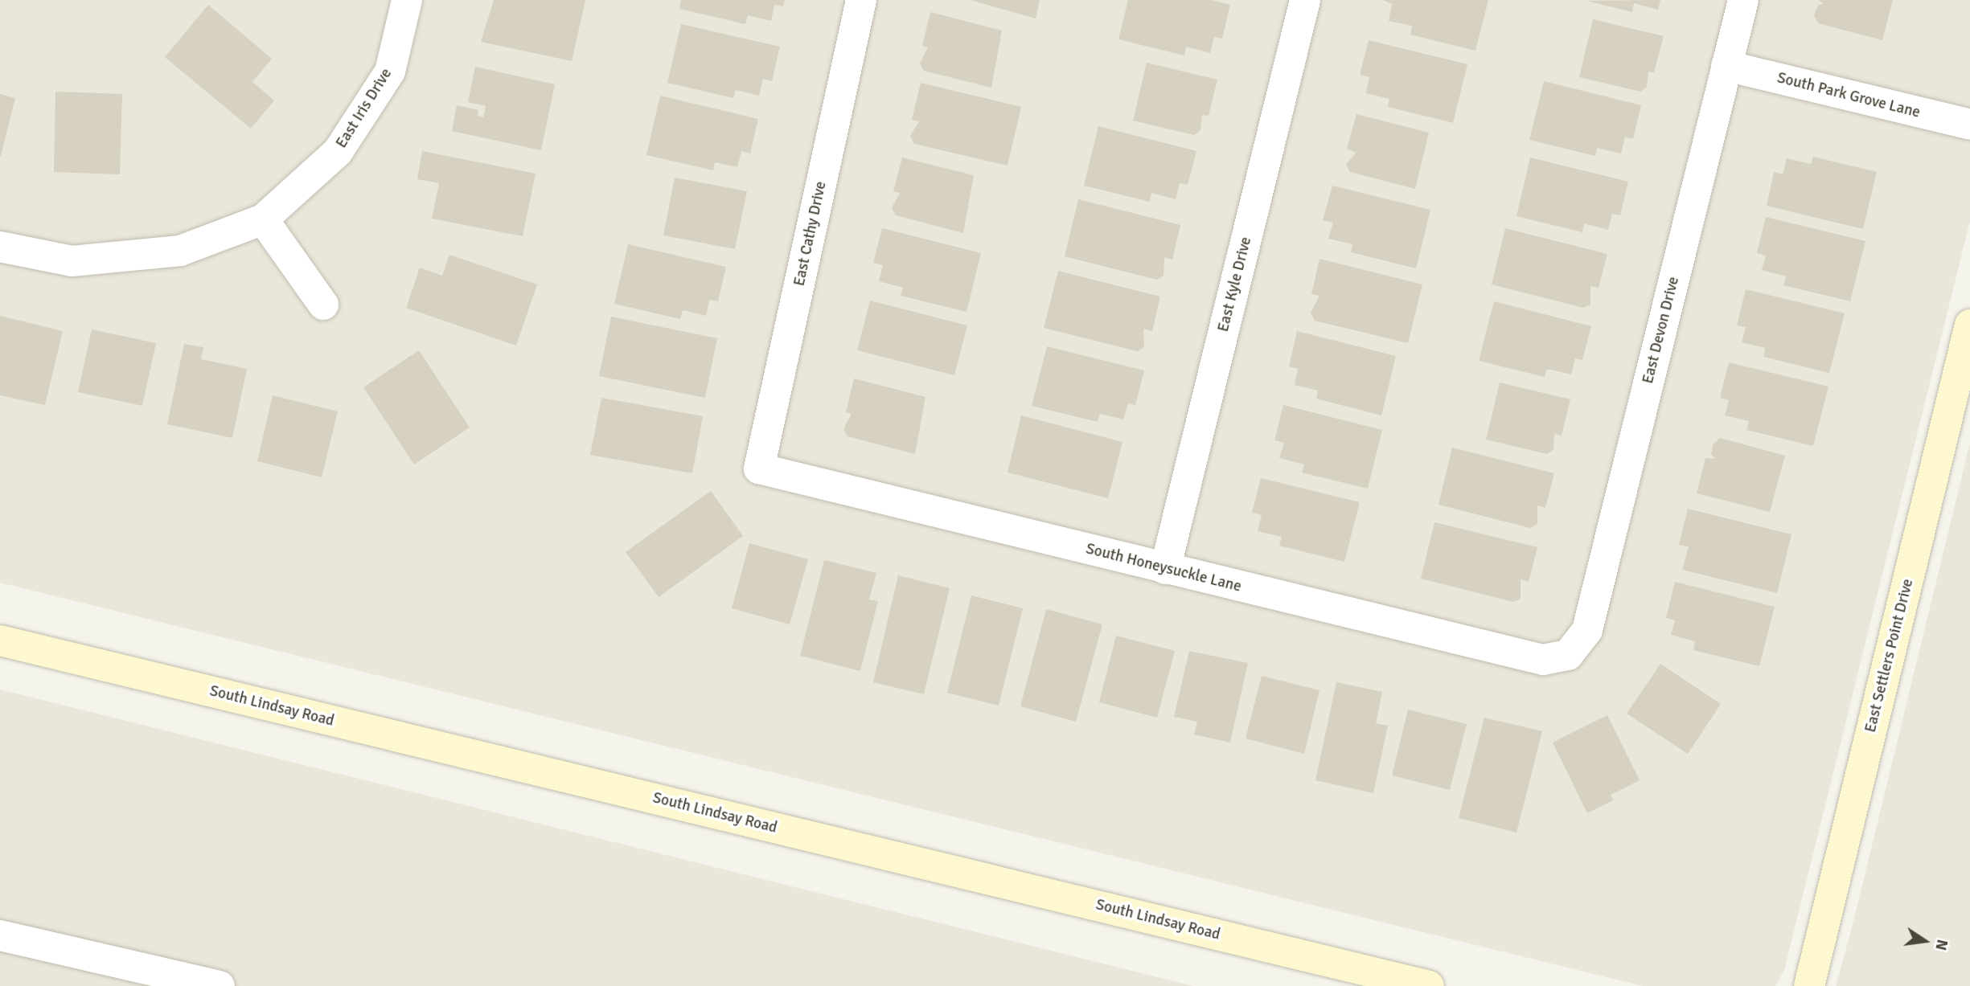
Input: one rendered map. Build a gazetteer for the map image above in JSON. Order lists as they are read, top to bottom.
{
  "streets": {
    "main road": ["East Settlers Point Drive", "South Lindsay Road"],
    "street": [
      "South Park Grove Lane",
      "East Iris Drive",
      "East Cathy Drive",
      "East Kyle Drive",
      "East Devon Drive",
      "South Honeysuckle Lane"
    ]
  },
  "crossings": [
    ["South Park Grove Lane", "East Devon Drive"],
    ["East Cathy Drive", "South Honeysuckle Lane"],
    ["East Kyle Drive", "South Honeysuckle Lane"],
    ["East Devon Drive", "South Honeysuckle Lane"]
  ],
  "north": "right"
}
